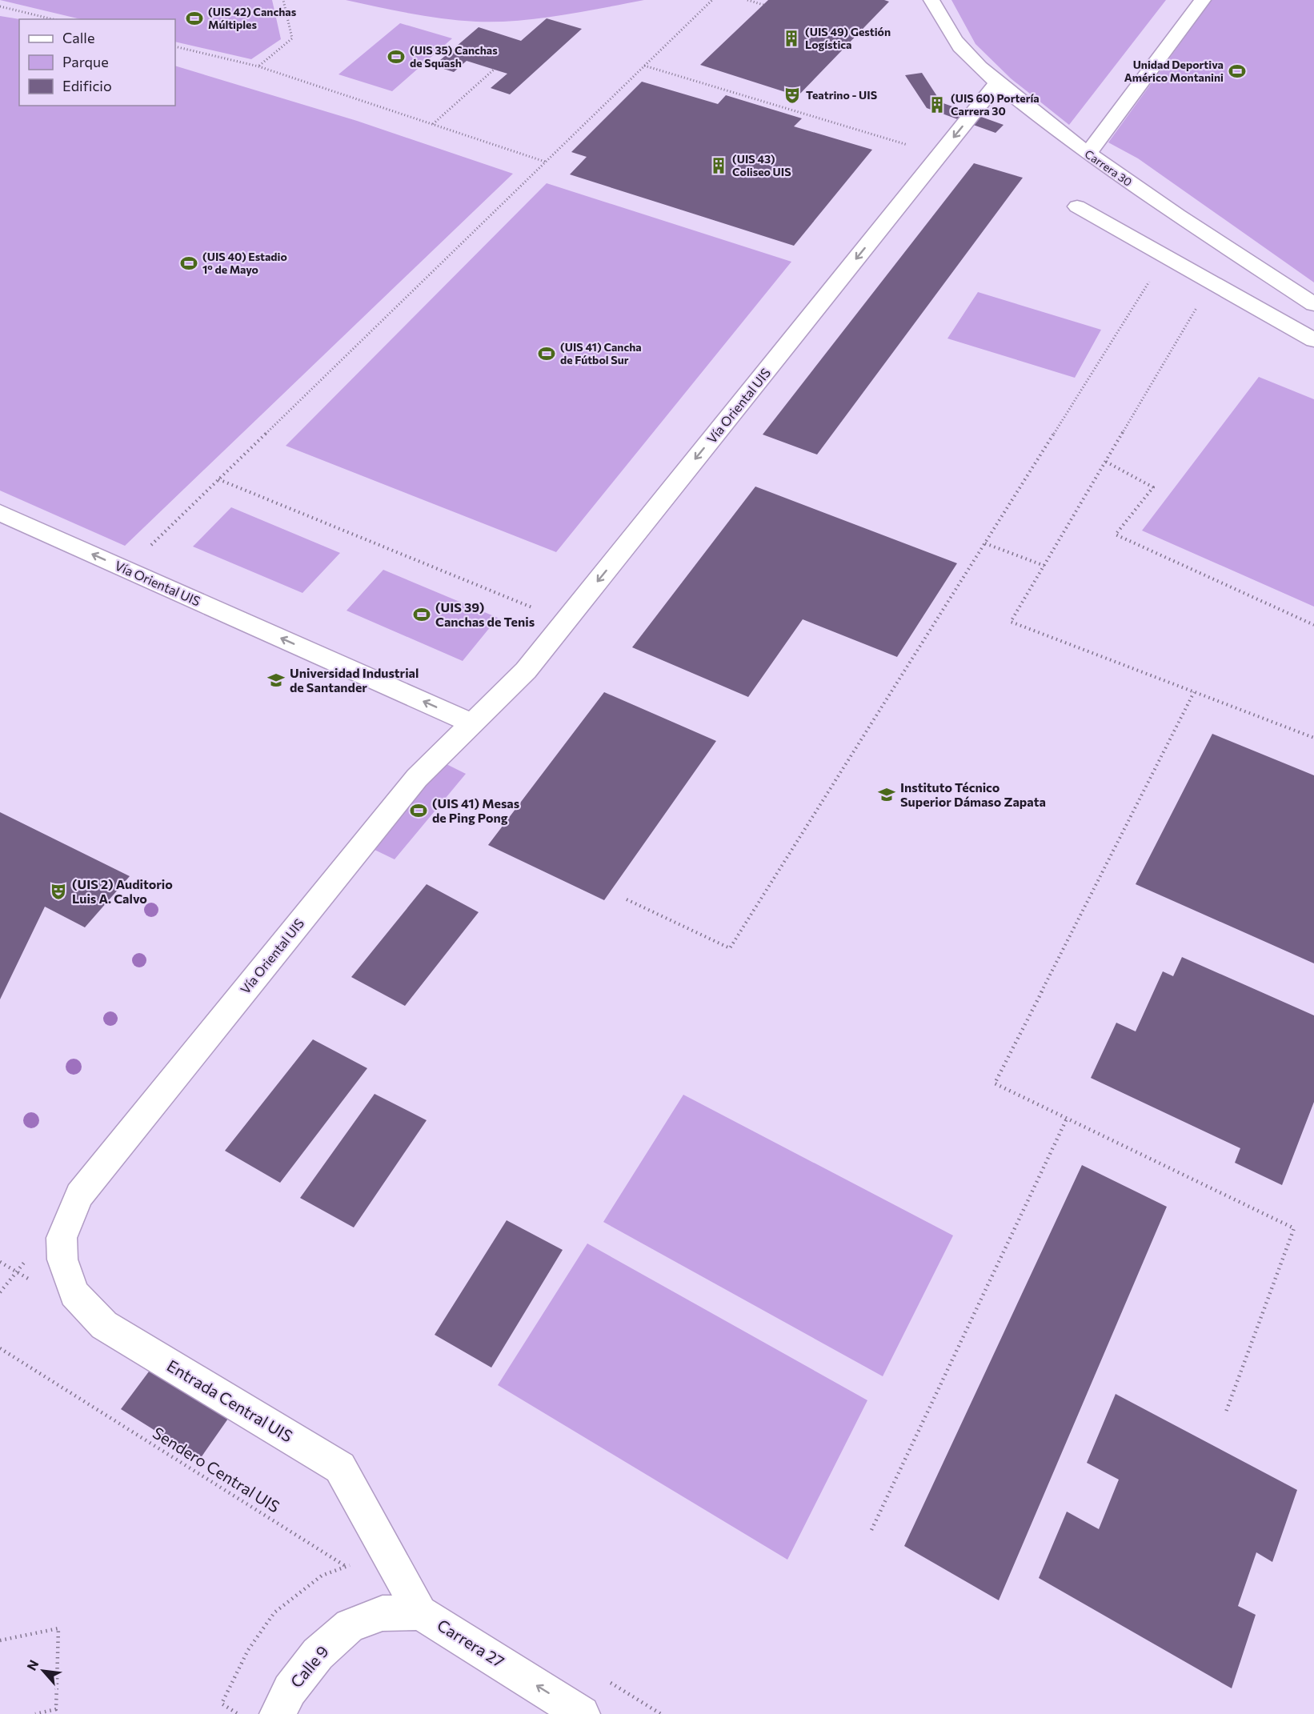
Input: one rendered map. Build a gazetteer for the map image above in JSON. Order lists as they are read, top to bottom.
{
  "streets": {
    "street": [
      "Carrera 30",
      "Vía Oriental UIS",
      "Entrada Central UIS",
      "Carrera 27",
      "Calle 9"
    ],
    "path": ["Sendero Central UIS"]
  },
  "crossings": [
    ["Carrera 30", "Vía Oriental UIS"],
    ["Vía Oriental UIS", "Entrada Central UIS"],
    ["Entrada Central UIS", "Carrera 27"],
    ["Entrada Central UIS", "Calle 9"],
    ["Carrera 27", "Calle 9"]
  ],
  "one_way": ["Vía Oriental UIS", "Carrera 27"],
  "places": {
    "sports": [
      "(UIS 42) Canchas Múltiples",
      "(UIS 35) Canchas de Squash",
      "Unidad Deportiva Américo Montanini",
      "(UIS 40) Estadio 1º de Mayo",
      "(UIS 41) Cancha de Fútbol Sur",
      "(UIS 39) Canchas de Tenis",
      "(UIS 41) Mesas de Ping Pong"
    ],
    "building": ["(UIS 49) Gestión Logística", "(UIS 60) Portería Carrera 30", "(UIS 43) Coliseo UIS"],
    "theatre": ["Teatrino - UIS", "(UIS 2) Auditorio Luis A. Calvo"],
    "school or university": ["Universidad Industrial de Santander", "Instituto Técnico Superior Dámaso Zapata"]
  },
  "legend": ["Calle", "Parque", "Edificio"],
  "north": "top left"
}
